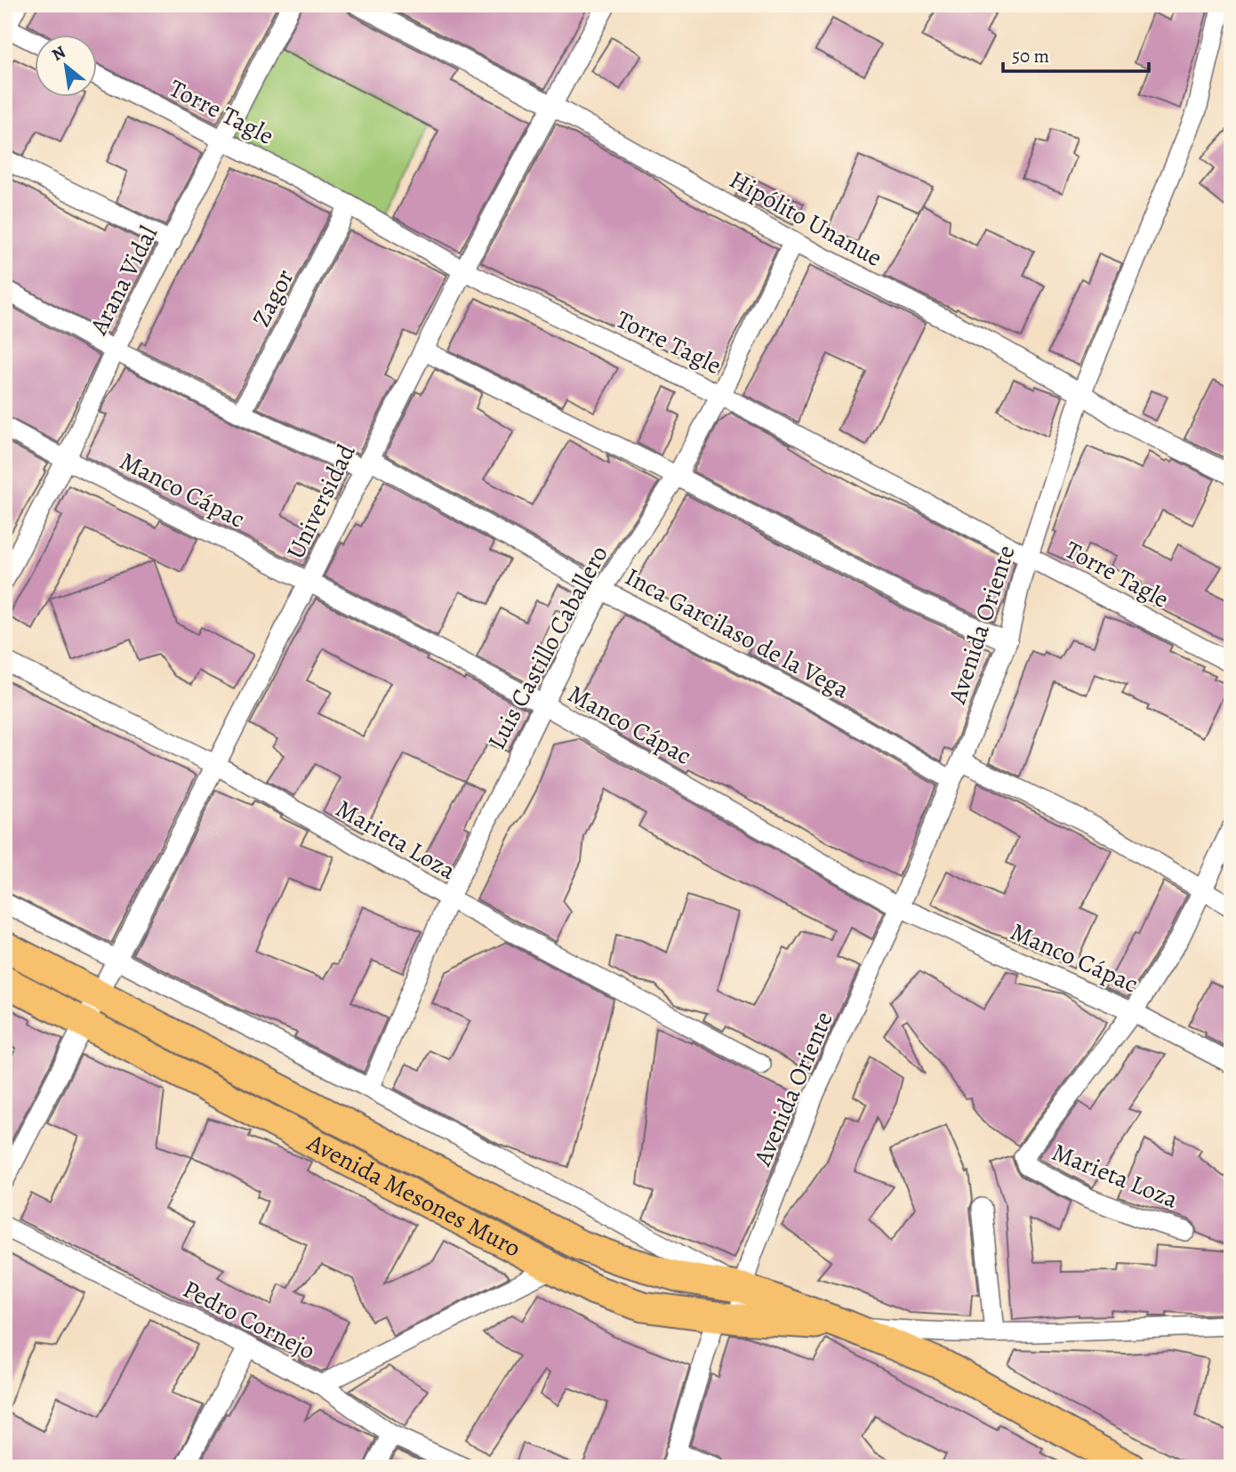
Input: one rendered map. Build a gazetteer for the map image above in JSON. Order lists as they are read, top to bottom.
{
  "streets": {
    "highway": ["Avenida Mesones Muro"],
    "street": [
      "Torre Tagle",
      "Hipólito Unanue",
      "Arana Vidal",
      "Zagor",
      "Manco Cápac",
      "Universidad",
      "Avenida Oriente",
      "Inca Garcilaso de la Vega",
      "Luis Castillo Caballero",
      "Marieta Loza",
      "Pedro Cornejo"
    ]
  },
  "crossings": [
    ["Torre Tagle", "Arana Vidal"],
    ["Torre Tagle", "Zagor"],
    ["Torre Tagle", "Universidad"],
    ["Torre Tagle", "Avenida Oriente"],
    ["Torre Tagle", "Luis Castillo Caballero"],
    ["Hipólito Unanue", "Universidad"],
    ["Hipólito Unanue", "Avenida Oriente"],
    ["Hipólito Unanue", "Luis Castillo Caballero"],
    ["Arana Vidal", "Manco Cápac"],
    ["Arana Vidal", "Inca Garcilaso de la Vega"],
    ["Zagor", "Inca Garcilaso de la Vega"],
    ["Manco Cápac", "Universidad"],
    ["Manco Cápac", "Avenida Oriente"],
    ["Manco Cápac", "Luis Castillo Caballero"],
    ["Manco Cápac", "Marieta Loza"],
    ["Universidad", "Inca Garcilaso de la Vega"],
    ["Universidad", "Marieta Loza"],
    ["Universidad", "Avenida Mesones Muro"],
    ["Avenida Oriente", "Inca Garcilaso de la Vega"],
    ["Avenida Oriente", "Avenida Mesones Muro"],
    ["Inca Garcilaso de la Vega", "Luis Castillo Caballero"],
    ["Luis Castillo Caballero", "Marieta Loza"]
  ],
  "scale_bar": "50 m",
  "north": "top left"
}
